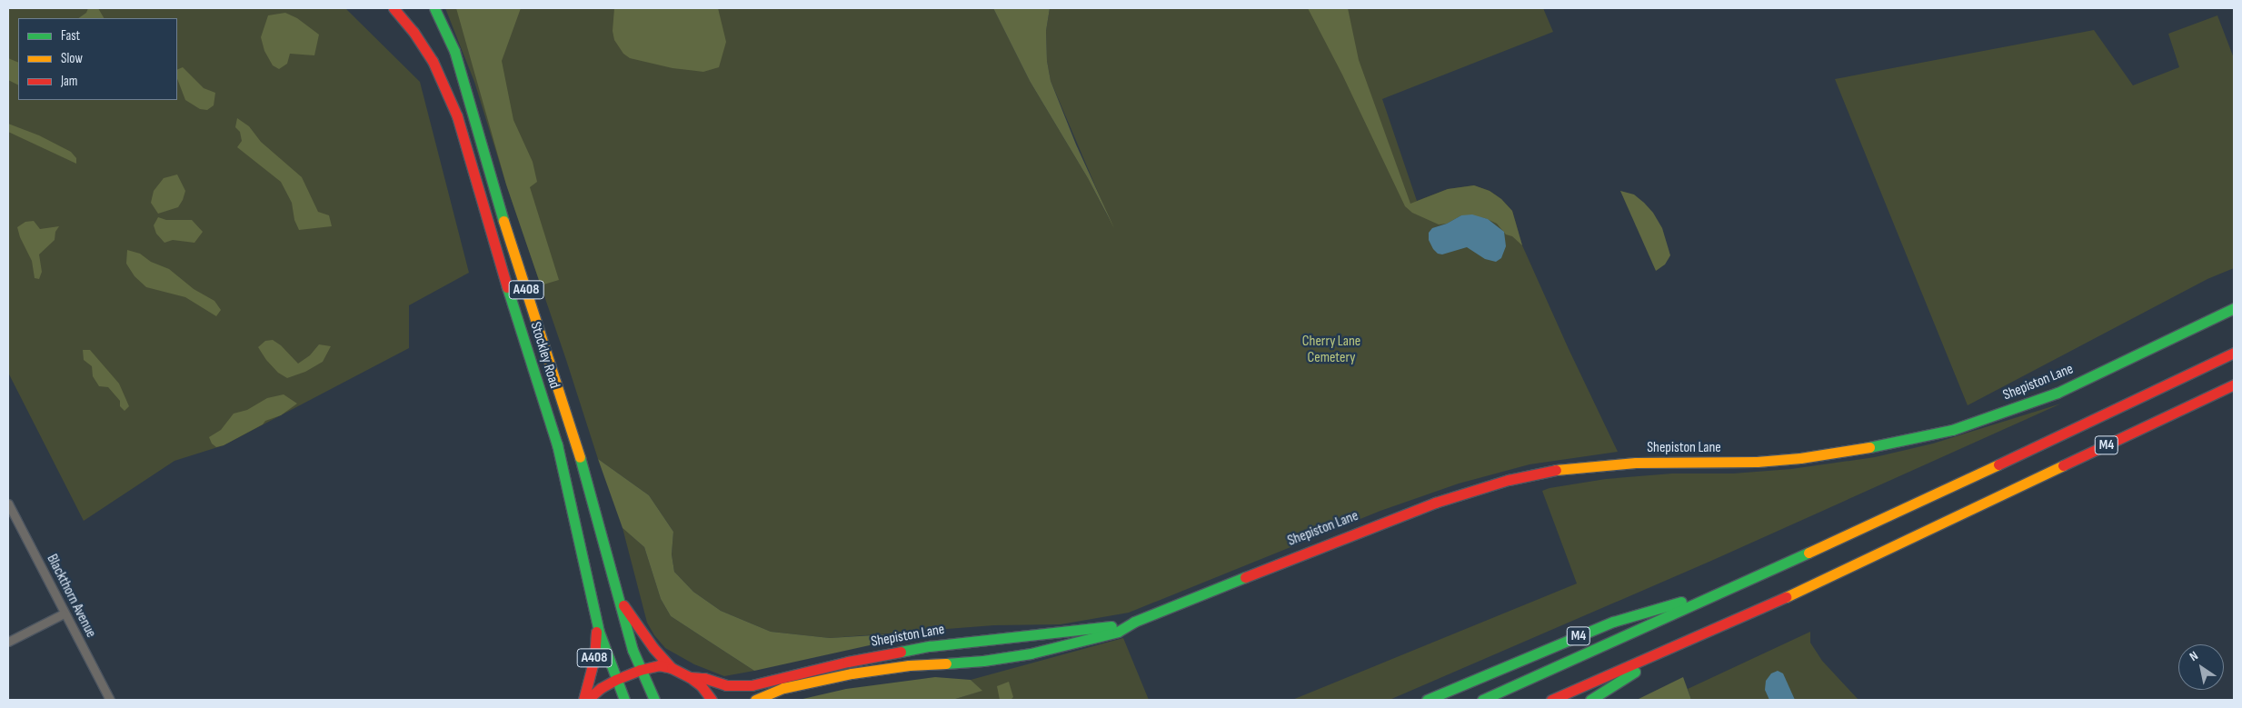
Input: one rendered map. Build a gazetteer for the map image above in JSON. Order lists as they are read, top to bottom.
{
  "streets": {
    "main road": [
      "A408",
      "Stockley Road",
      "Shepiston Lane",
      "M4"
    ],
    "street": ["Blackthorn Avenue"]
  },
  "crossings": [
    ["A408", "Stockley Road"],
    ["A408", "Shepiston Lane"]
  ],
  "parks": ["Cherry Lane Cemetery"],
  "legend": ["Fast", "Slow", "Jam"],
  "north": "top left"
}
